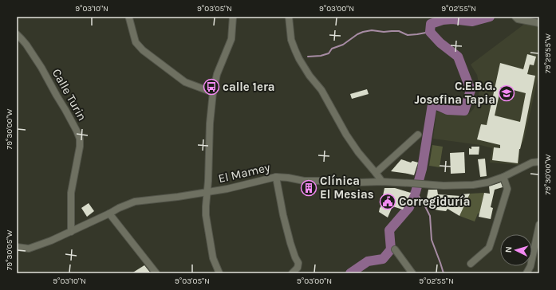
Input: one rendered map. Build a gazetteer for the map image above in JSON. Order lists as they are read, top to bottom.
{
  "streets": {
    "street": ["Calle Turin", "El Mamey"]
  },
  "crossings": [
    ["Calle Turin", "El Mamey"]
  ],
  "places": {
    "bus stop": ["calle 1era"],
    "school or university": ["C.E.B.G. Josefina Tapia"],
    "building": ["Clínica El Mesias"],
    "public building": ["Corregiduría"]
  },
  "north": "left",
  "coordinates": [
    "9°03'10\"N",
    "9°03'05\"N",
    "9°03'00\"N",
    "9°02'55\"N",
    "79°29'55\"W",
    "79°30'00\"W",
    "79°30'05\"W"
  ]
}
